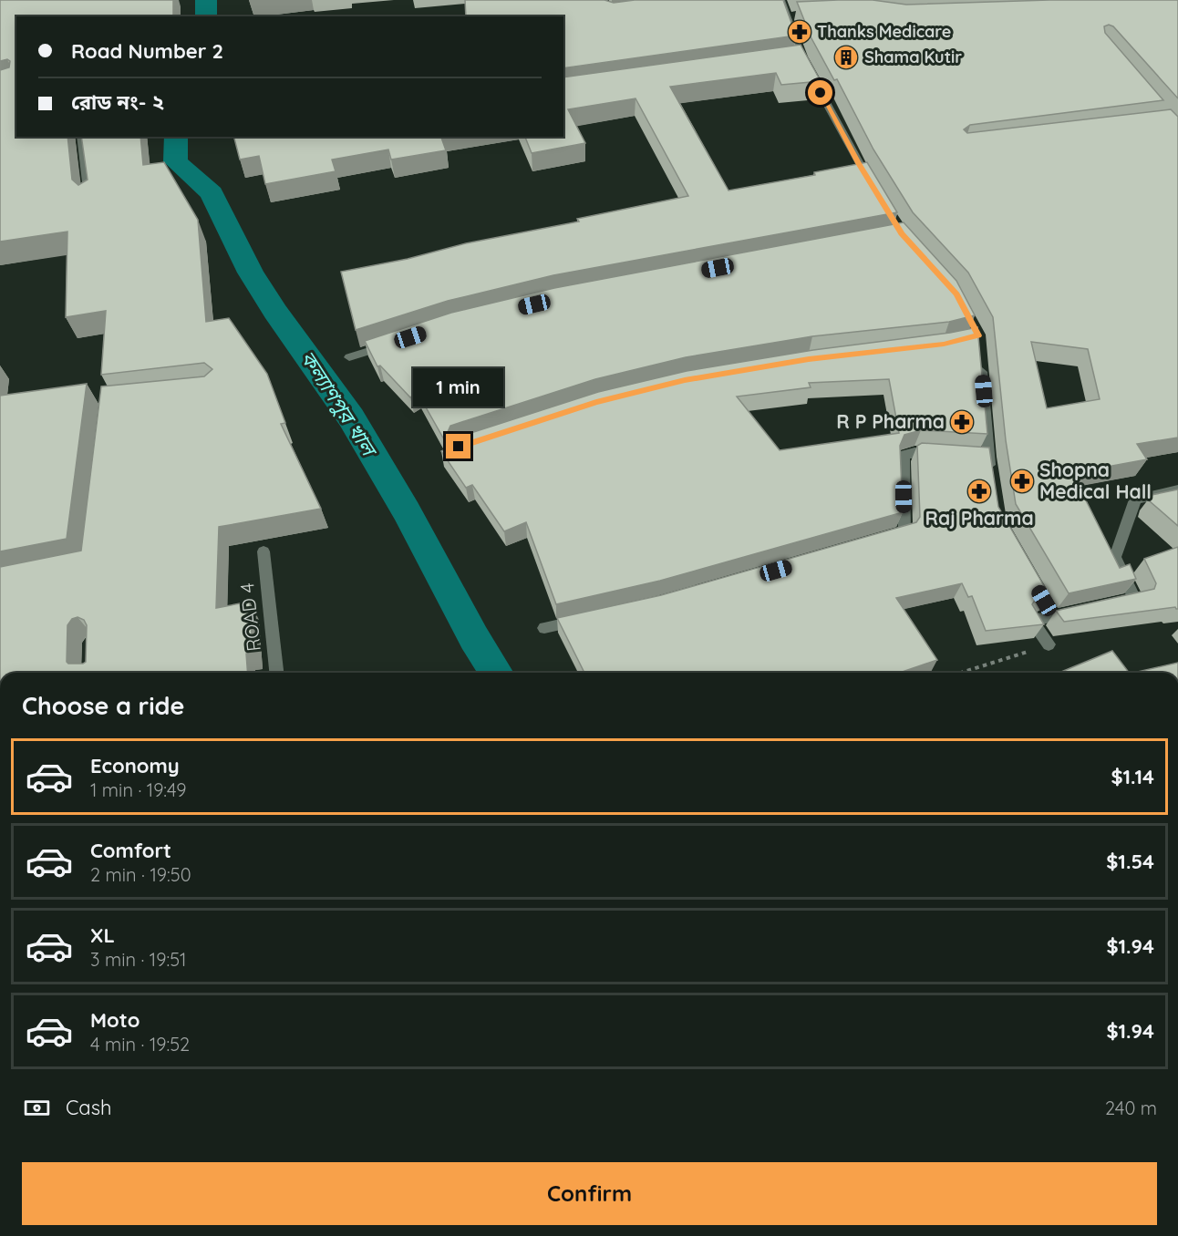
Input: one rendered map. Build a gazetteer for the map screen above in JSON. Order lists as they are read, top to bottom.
{
  "streets": {
    "street": ["ROAD 4"]
  },
  "water": ["কল্যাণপুর খাল"],
  "places": {
    "pharmacy": [
      "Thanks Medicare",
      "R P Pharma",
      "Shopna Medical Hall",
      "Raj Pharma"
    ],
    "building": ["Shama Kutir"]
  },
  "page": {
    "banner": ["Road Number 2", "রোড নং- ২"],
    "bubble": "1 min",
    "heading": "Choose a ride",
    "list": [
      {
        "name": "Economy",
        "note": "1 min · 19:49",
        "value": "$1.14"
      },
      {
        "name": "Comfort",
        "note": "2 min · 19:50",
        "value": "$1.54"
      },
      {
        "name": "XL",
        "note": "3 min · 19:51",
        "value": "$1.94"
      },
      {
        "name": "Moto",
        "note": "4 min · 19:52",
        "value": "$1.94"
      }
    ],
    "pay": ["Cash", "240 m"],
    "buttons": "Confirm"
  }
}
